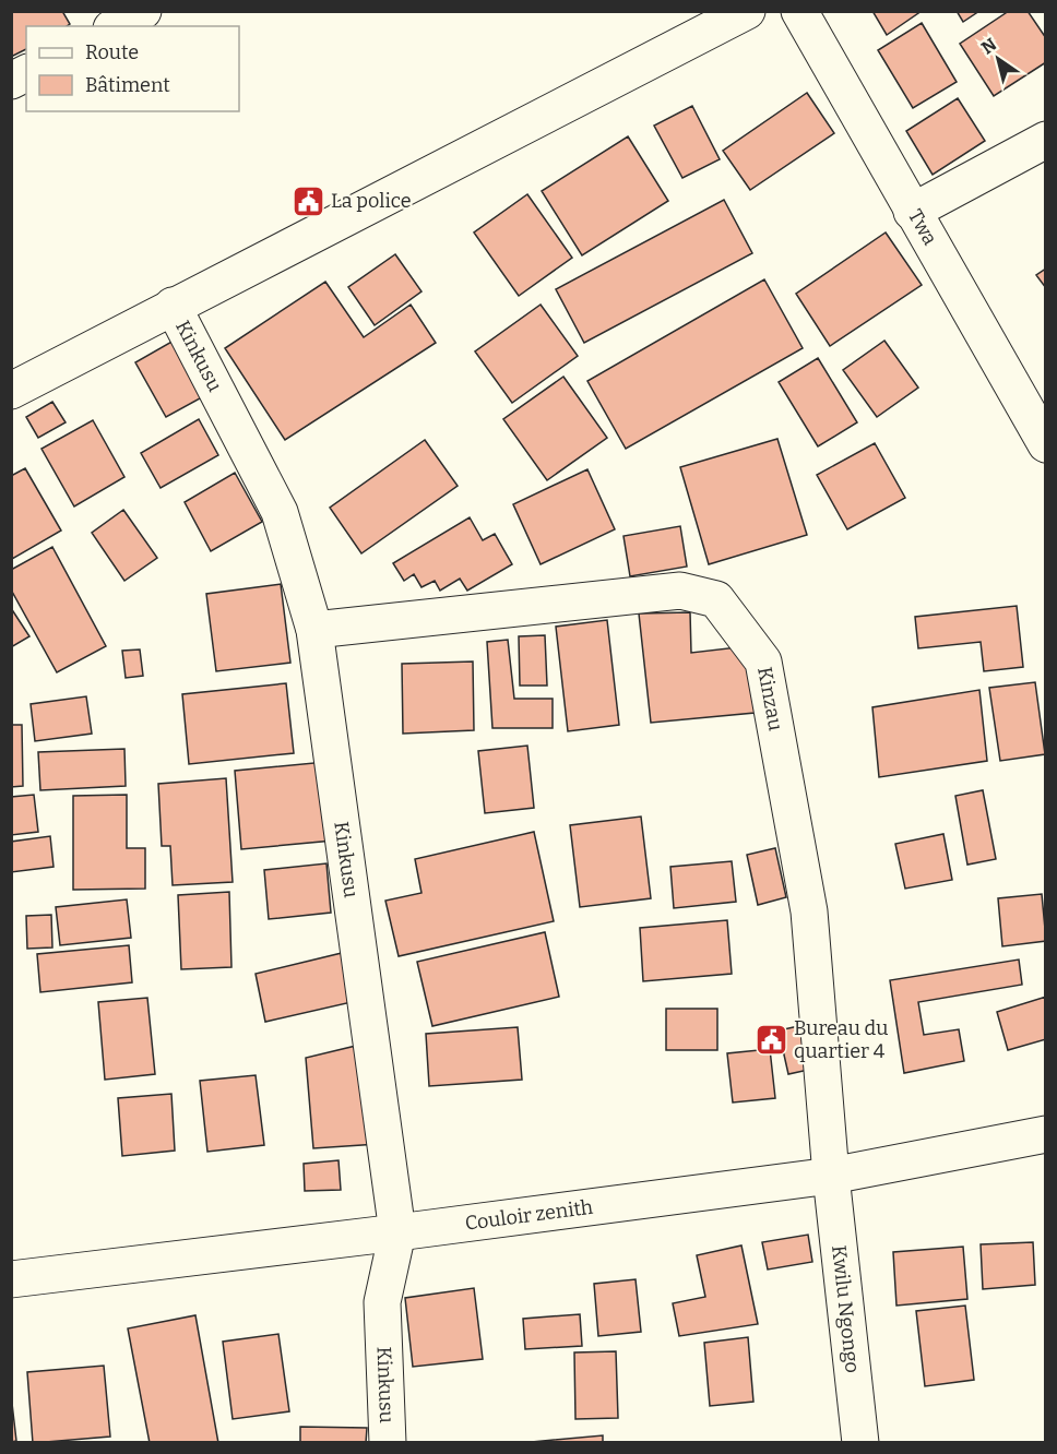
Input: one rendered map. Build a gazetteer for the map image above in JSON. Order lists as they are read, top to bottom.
{
  "streets": {
    "street": [
      "Twa",
      "Kinkusu",
      "Kinzau",
      "Couloir zenith",
      "Kwilu Ngongo"
    ]
  },
  "crossings": [
    ["Kinkusu", "Kinzau"],
    ["Kinkusu", "Couloir zenith"],
    ["Kinzau", "Couloir zenith"],
    ["Kinzau", "Kwilu Ngongo"],
    ["Couloir zenith", "Kwilu Ngongo"]
  ],
  "places": {
    "public building": ["La police", "Bureau du quartier 4"]
  },
  "legend": ["Route", "Bâtiment"],
  "north": "top left"
}
